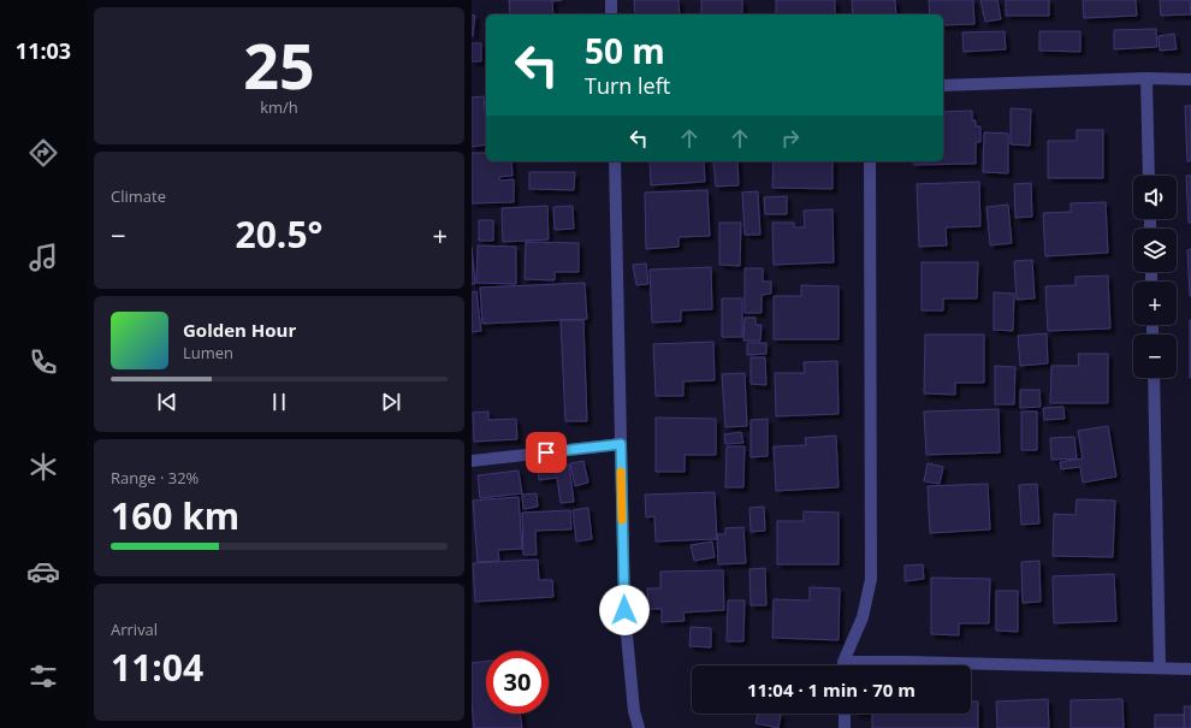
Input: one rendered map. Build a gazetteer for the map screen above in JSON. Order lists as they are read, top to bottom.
{
  "page": {
    "tabs": "11:03",
    "tile": [
      ["25", "km/h"],
      "Climate",
      ["Range · 32%", "160 km"],
      ["Arrival", "11:04"]
    ],
    "turn": ["50 m", "Turn left"],
    "map_buttons": ["+", "−"],
    "heat": ["−", "20.5°", "+"],
    "song": ["Golden Hour", "Lumen"],
    "limit": "30",
    "trip": "11:04 · 1 min · 70 m"
  }
}
